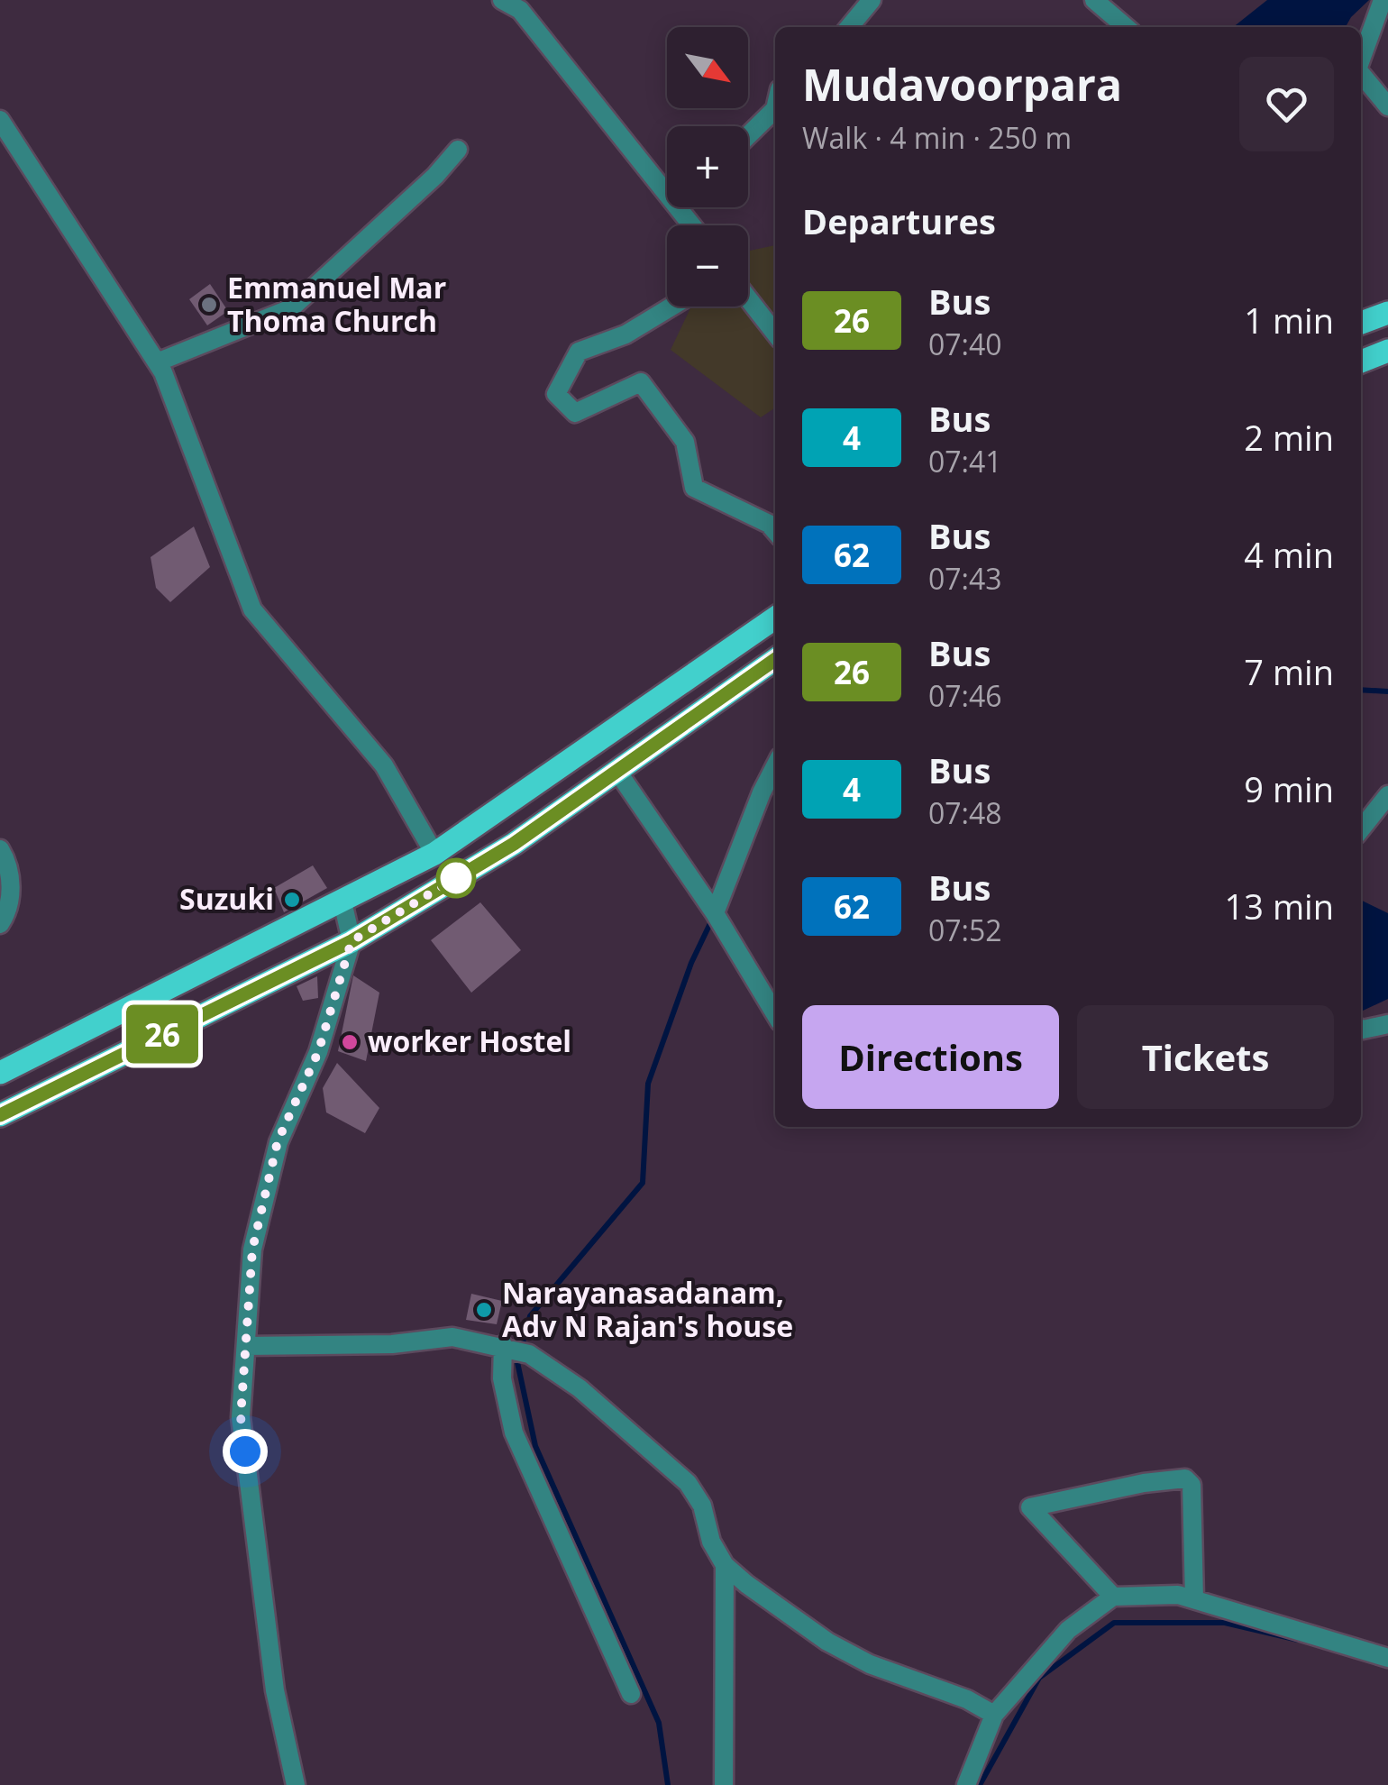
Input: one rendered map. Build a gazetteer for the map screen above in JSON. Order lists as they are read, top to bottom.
{
  "places": [
    "Emmanuel Mar Thoma Church",
    "Suzuki",
    "worker Hostel",
    "Narayanasadanam, Adv N Rajan's house"
  ],
  "lines": ["bus line 26"],
  "north": "bottom right",
  "page": {
    "on_map": "26",
    "map_buttons": ["+", "−"],
    "heading": [
      ["Mudavoorpara", "Walk · 4 min · 250 m"],
      "Departures"
    ],
    "list": [
      {
        "mark": "26",
        "name": "Bus",
        "note": "07:40",
        "value": "1 min"
      },
      {
        "mark": "4",
        "name": "Bus",
        "note": "07:41",
        "value": "2 min"
      },
      {
        "mark": "62",
        "name": "Bus",
        "note": "07:43",
        "value": "4 min"
      },
      {
        "mark": "26",
        "name": "Bus",
        "note": "07:46",
        "value": "7 min"
      },
      {
        "mark": "4",
        "name": "Bus",
        "note": "07:48",
        "value": "9 min"
      },
      {
        "mark": "62",
        "name": "Bus",
        "note": "07:52",
        "value": "13 min"
      }
    ],
    "buttons": ["Directions", "Tickets"]
  }
}
